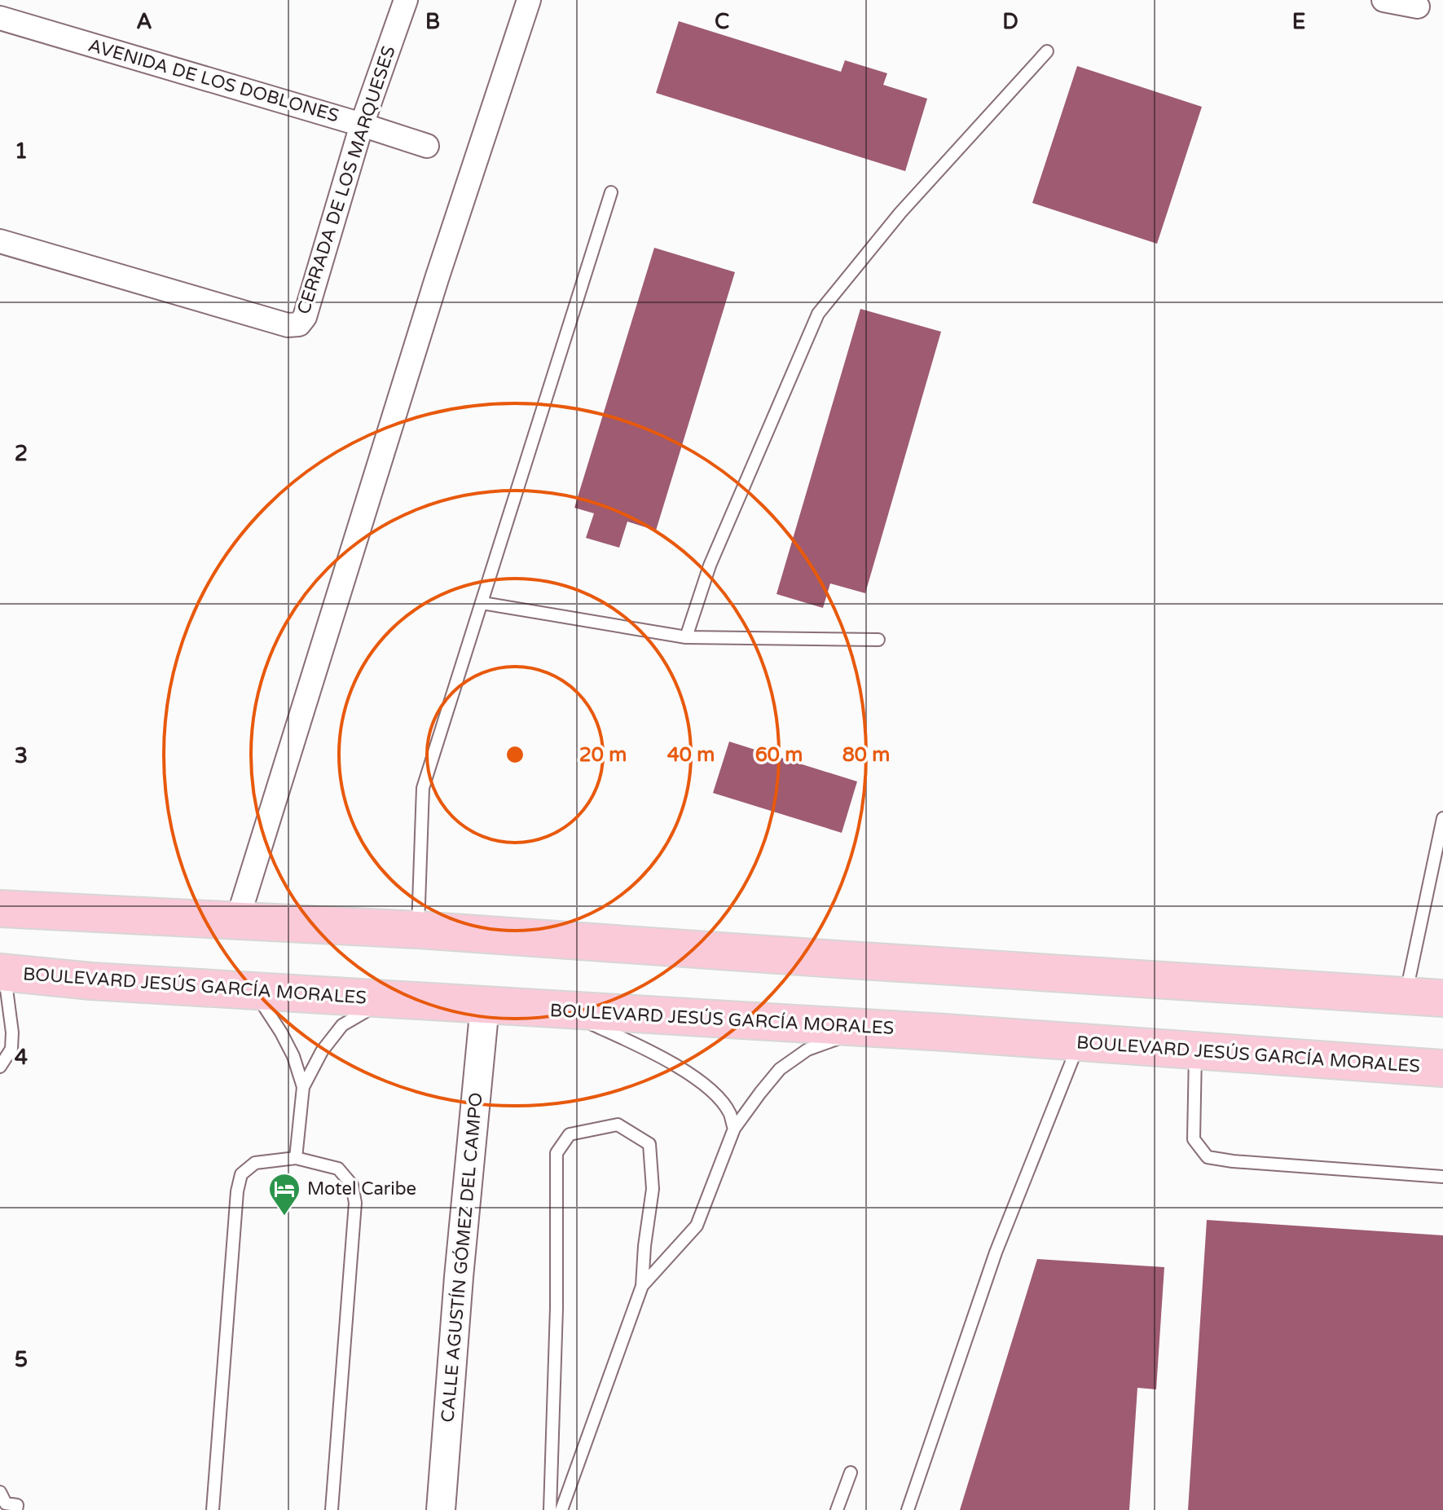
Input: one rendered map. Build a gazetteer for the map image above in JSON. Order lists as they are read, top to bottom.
{
  "streets": {
    "main road": ["BOULEVARD JESÚS GARCÍA MORALES"],
    "street": ["AVENIDA DE LOS DOBLONES", "CERRADA DE LOS MARQUESES", "CALLE AGUSTÍN GÓMEZ DEL CAMPO"]
  },
  "crossings": [
    ["AVENIDA DE LOS DOBLONES", "CERRADA DE LOS MARQUESES"],
    ["BOULEVARD JESÚS GARCÍA MORALES", "CALLE AGUSTÍN GÓMEZ DEL CAMPO"]
  ],
  "places": {
    "hotel": ["Motel Caribe"]
  },
  "grid": {
    "columns": [
      "A",
      "B",
      "C",
      "D",
      "E"
    ],
    "rows": [
      "1",
      "2",
      "3",
      "4",
      "5"
    ]
  },
  "rings": [
    "20 m",
    "40 m",
    "60 m",
    "80 m"
  ]
}
